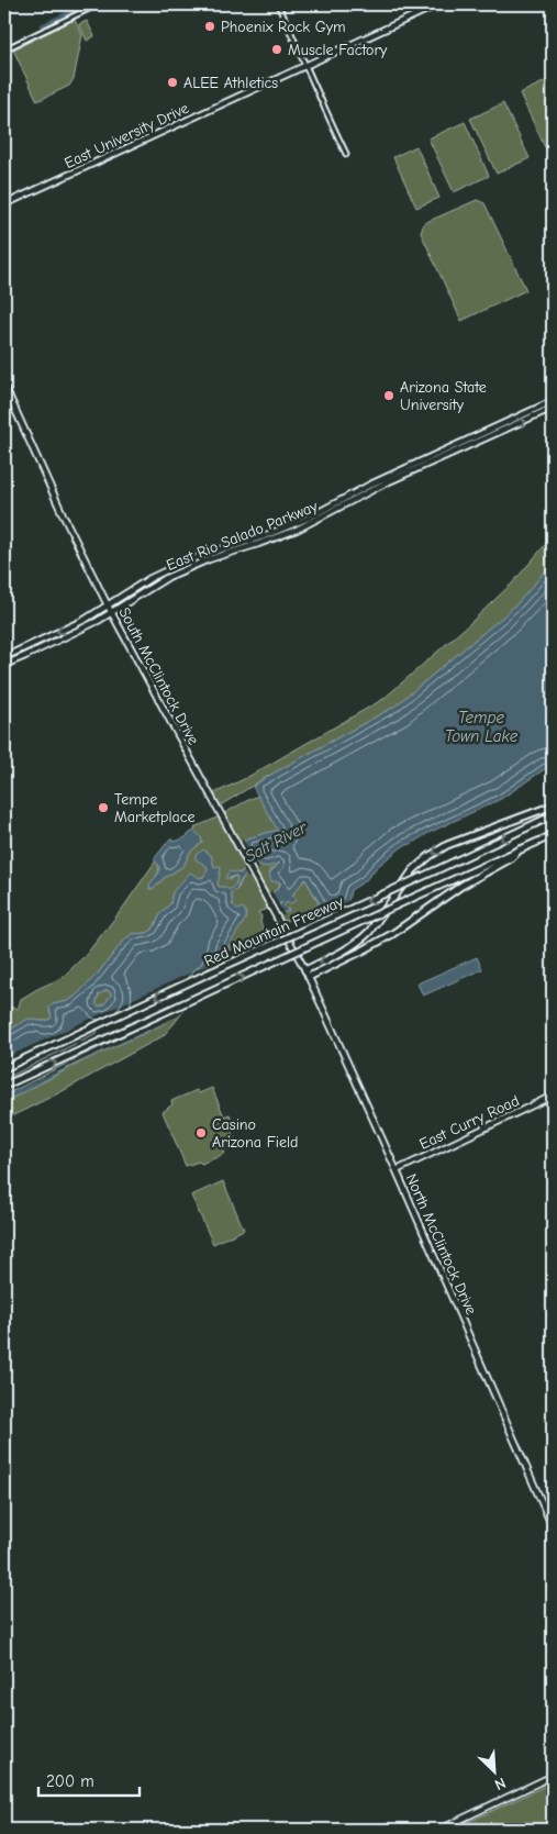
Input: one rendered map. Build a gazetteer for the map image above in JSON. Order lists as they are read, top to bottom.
{
  "streets": {
    "highway": ["Red Mountain Freeway"],
    "main road": [
      "East University Drive",
      "East Rio Salado Parkway",
      "South McClintock Drive",
      "East Curry Road",
      "North McClintock Drive"
    ]
  },
  "crossings": [
    ["East Rio Salado Parkway", "South McClintock Drive"],
    ["South McClintock Drive", "North McClintock Drive"],
    ["East Curry Road", "North McClintock Drive"]
  ],
  "water": ["Tempe Town Lake", "Salt River"],
  "places": [
    "Phoenix Rock Gym",
    "Muscle Factory",
    "ALEE Athletics",
    "Arizona State University",
    "Tempe Marketplace",
    "Casino Arizona Field"
  ],
  "scale_bar": "200 m",
  "north": "bottom right"
}
